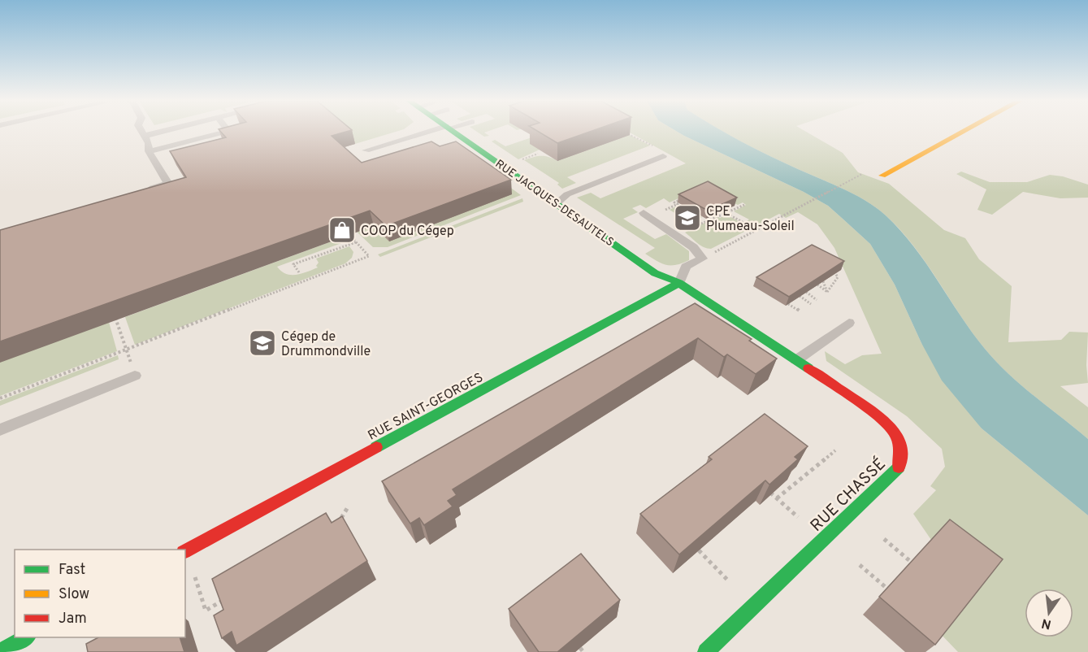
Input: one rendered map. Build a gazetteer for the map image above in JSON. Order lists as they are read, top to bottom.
{
  "streets": {
    "street": ["RUE JACQUES-DESAUTELS", "RUE SAINT-GEORGES", "RUE CHASSÉ"]
  },
  "crossings": [
    ["RUE JACQUES-DESAUTELS", "RUE SAINT-GEORGES"],
    ["RUE JACQUES-DESAUTELS", "RUE CHASSÉ"],
    ["RUE SAINT-GEORGES", "RUE CHASSÉ"]
  ],
  "places": {
    "school or university": ["CPE Plumeau-Soleil", "Cégep de Drummondville"],
    "shop": ["COOP du Cégep"]
  },
  "legend": ["Fast", "Slow", "Jam"],
  "north": "bottom"
}
